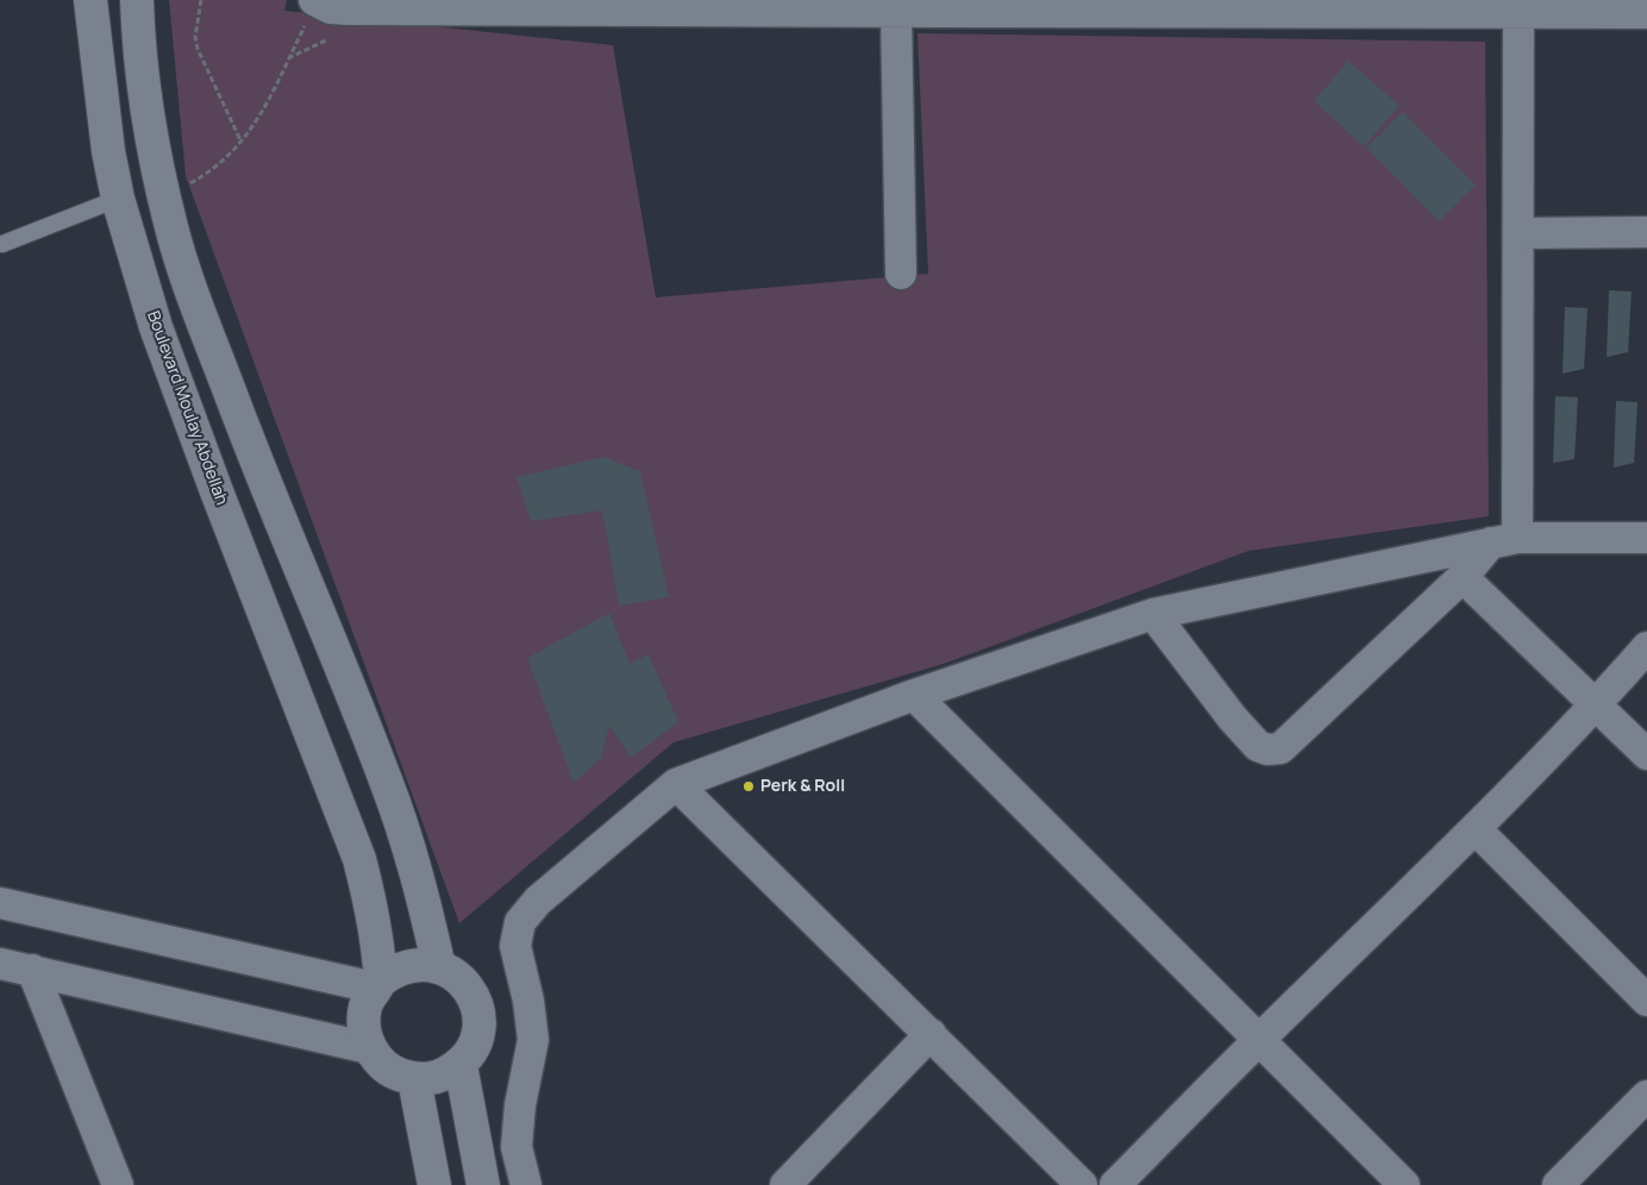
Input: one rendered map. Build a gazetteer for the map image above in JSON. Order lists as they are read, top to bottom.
{
  "streets": {
    "main road": ["Boulevard Moulay Abdellah"]
  },
  "places": ["Perk & Roll"]
}
